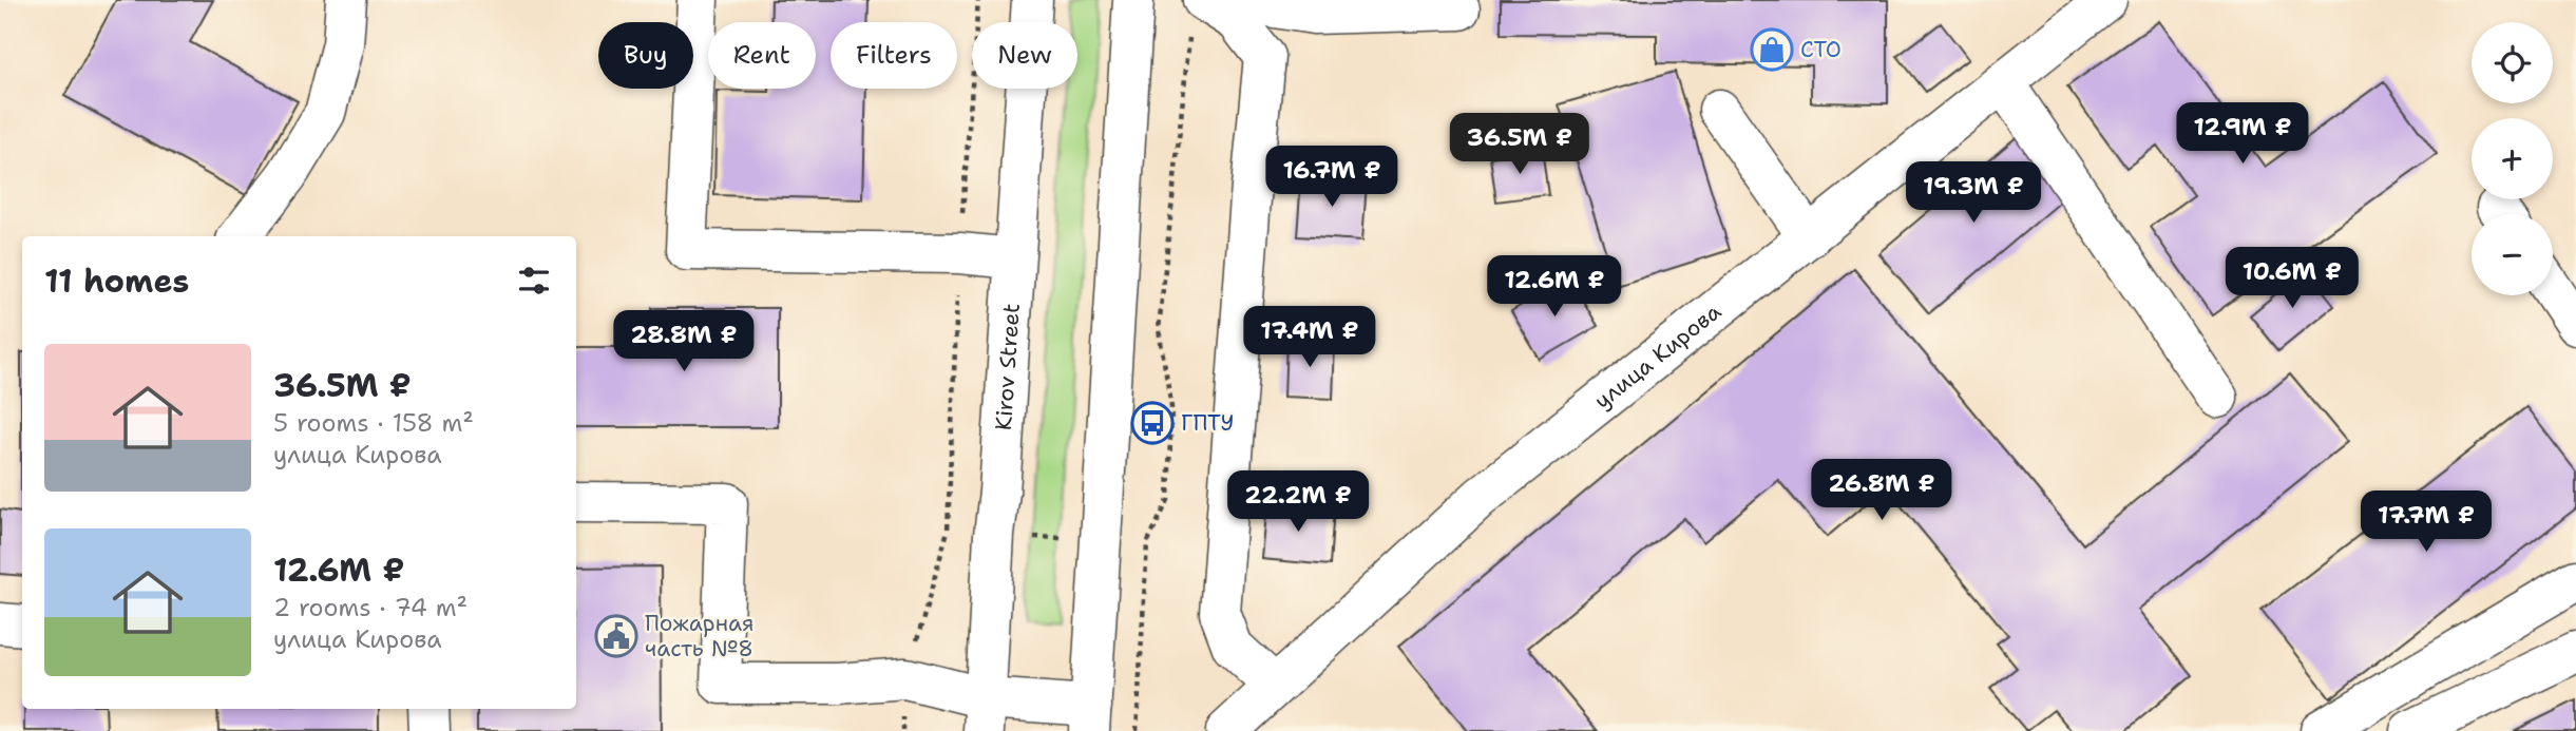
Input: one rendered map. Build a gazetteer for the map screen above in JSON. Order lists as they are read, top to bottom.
{
  "streets": {
    "main road": ["улица Кирова", "Kirov Street"]
  },
  "places": {
    "shop": ["СТО"],
    "bus stop": ["ГПТУ"],
    "public building": ["Пожарная часть №8"]
  },
  "page": {
    "map_buttons": ["+", "−"],
    "chip": [
      "Buy",
      "Rent",
      "Filters",
      "New"
    ],
    "price": [
      "12.9M ₽",
      "36.5M ₽",
      "16.7M ₽",
      "19.3M ₽",
      "10.6M ₽",
      "12.6M ₽",
      "17.4M ₽",
      "28.8M ₽",
      "26.8M ₽",
      "22.2M ₽",
      "17.7M ₽"
    ],
    "heading": "11 homes",
    "list": [
      {
        "name": "36.5M ₽",
        "note": "5 rooms · 158 m² · улица Кирова"
      },
      {
        "name": "12.6M ₽",
        "note": "2 rooms · 74 m² · улица Кирова"
      }
    ]
  }
}
